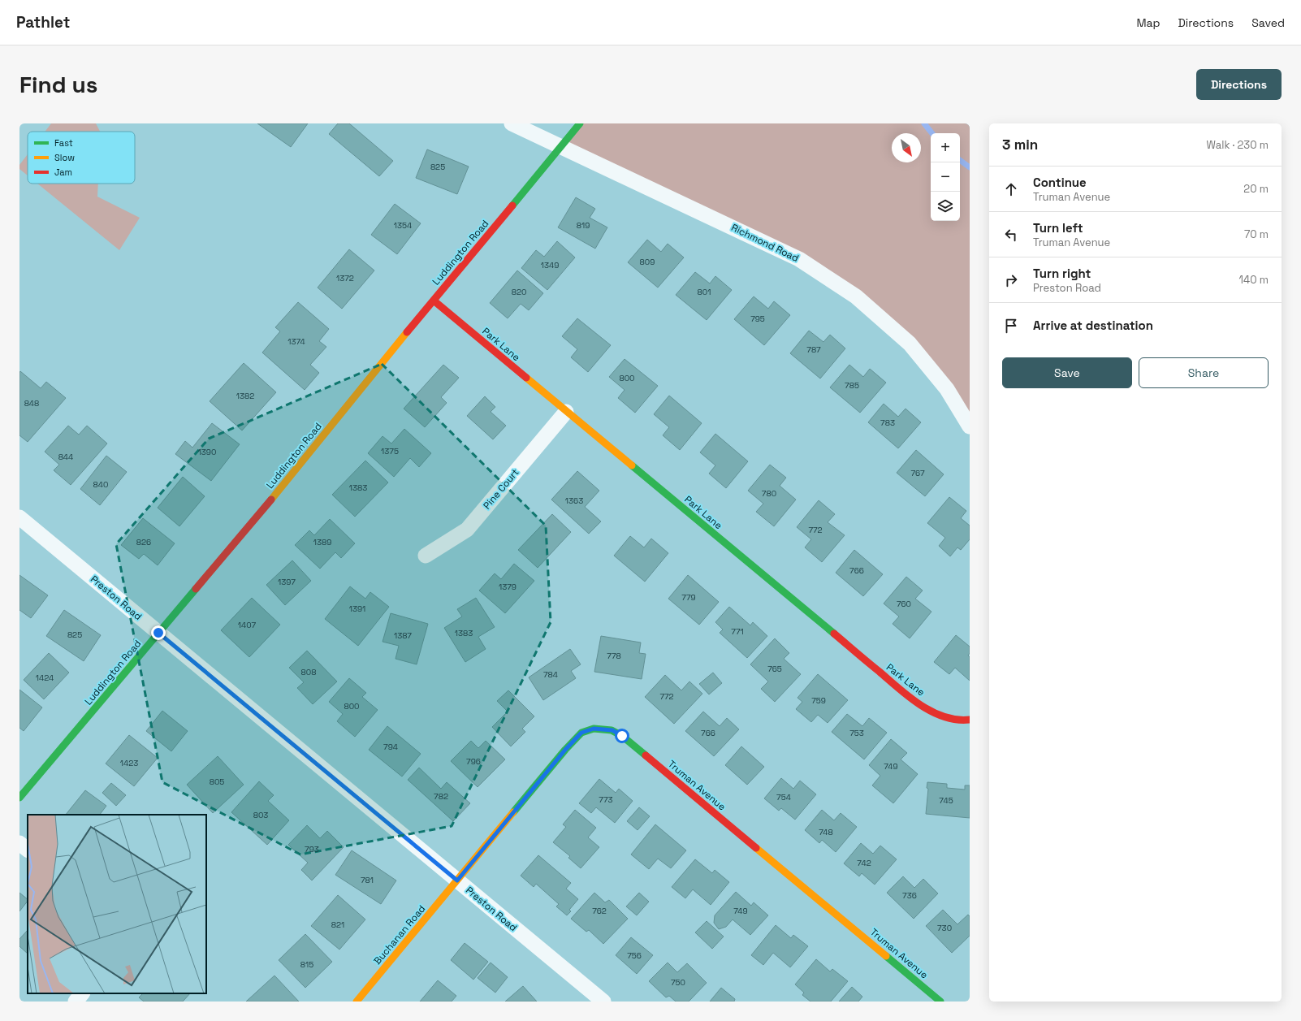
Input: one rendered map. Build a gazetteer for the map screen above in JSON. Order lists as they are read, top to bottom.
{
  "streets": {
    "street": [
      "Richmond Road",
      "Luddington Road",
      "Park Lane",
      "Pine Court",
      "Preston Road",
      "Truman Avenue",
      "Buchanan Road"
    ]
  },
  "crossings": [
    ["Richmond Road", "Luddington Road"],
    ["Luddington Road", "Park Lane"],
    ["Luddington Road", "Preston Road"],
    ["Park Lane", "Pine Court"],
    ["Preston Road", "Truman Avenue"],
    ["Preston Road", "Buchanan Road"],
    ["Truman Avenue", "Buchanan Road"]
  ],
  "house_numbers": [
    "825",
    "1354",
    "819",
    "809",
    "1349",
    "1372",
    "820",
    "801",
    "795",
    "1374",
    "787",
    "800",
    "785",
    "1382",
    "848",
    "783",
    "1375",
    "1390",
    "844",
    "767",
    "840",
    "1383",
    "780",
    "1363",
    "772",
    "826",
    "1389",
    "766",
    "1397",
    "1379",
    "779",
    "760",
    "1391",
    "1407",
    "771",
    "1383",
    "825",
    "1387",
    "778",
    "765",
    "808",
    "784",
    "1424",
    "772",
    "759",
    "800",
    "766",
    "753",
    "794",
    "796",
    "1423",
    "749",
    "805",
    "782",
    "754",
    "773",
    "745",
    "803",
    "748",
    "793",
    "742",
    "781",
    "736",
    "762",
    "749",
    "821",
    "730",
    "756",
    "815",
    "750"
  ],
  "legend": ["Fast", "Slow", "Jam"],
  "north": "bottom right",
  "page": {
    "header": "Pathlet",
    "nav": ["Map", "Directions", "Saved"],
    "buttons": [
      "Directions",
      ["Save", "Share"]
    ],
    "title": "Find us",
    "heading": ["3 min", "Walk · 230 m"],
    "map_buttons": ["+", "−"],
    "list": [
      ["Continue", "Truman Avenue", "20 m"],
      ["Turn left", "Truman Avenue", "70 m"],
      ["Turn right", "Preston Road", "140 m"],
      "Arrive at destination"
    ]
  }
}
